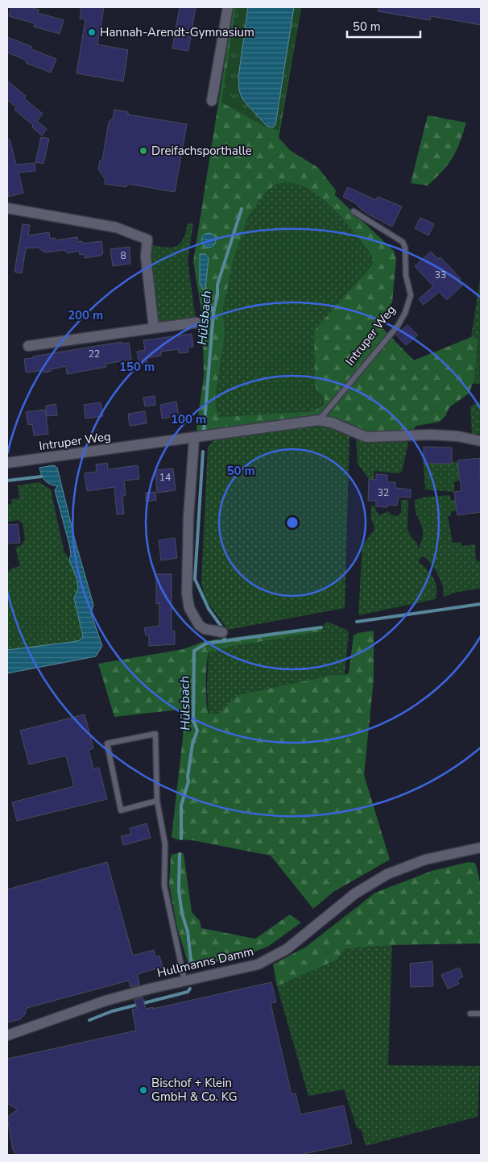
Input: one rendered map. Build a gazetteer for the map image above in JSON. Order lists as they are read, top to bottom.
{
  "streets": {
    "street": ["Intruper Weg", "Hullmanns Damm"]
  },
  "water": ["Hülsbach"],
  "places": ["Hannah-Arendt-Gymnasium", "Dreifachsporthalle", "Bischof + Klein GmbH & Co. KG"],
  "house_numbers": [
    "8",
    "33",
    "22",
    "14",
    "32"
  ],
  "scale_bar": "50 m",
  "rings": [
    "200 m",
    "150 m",
    "100 m",
    "50 m"
  ]
}
